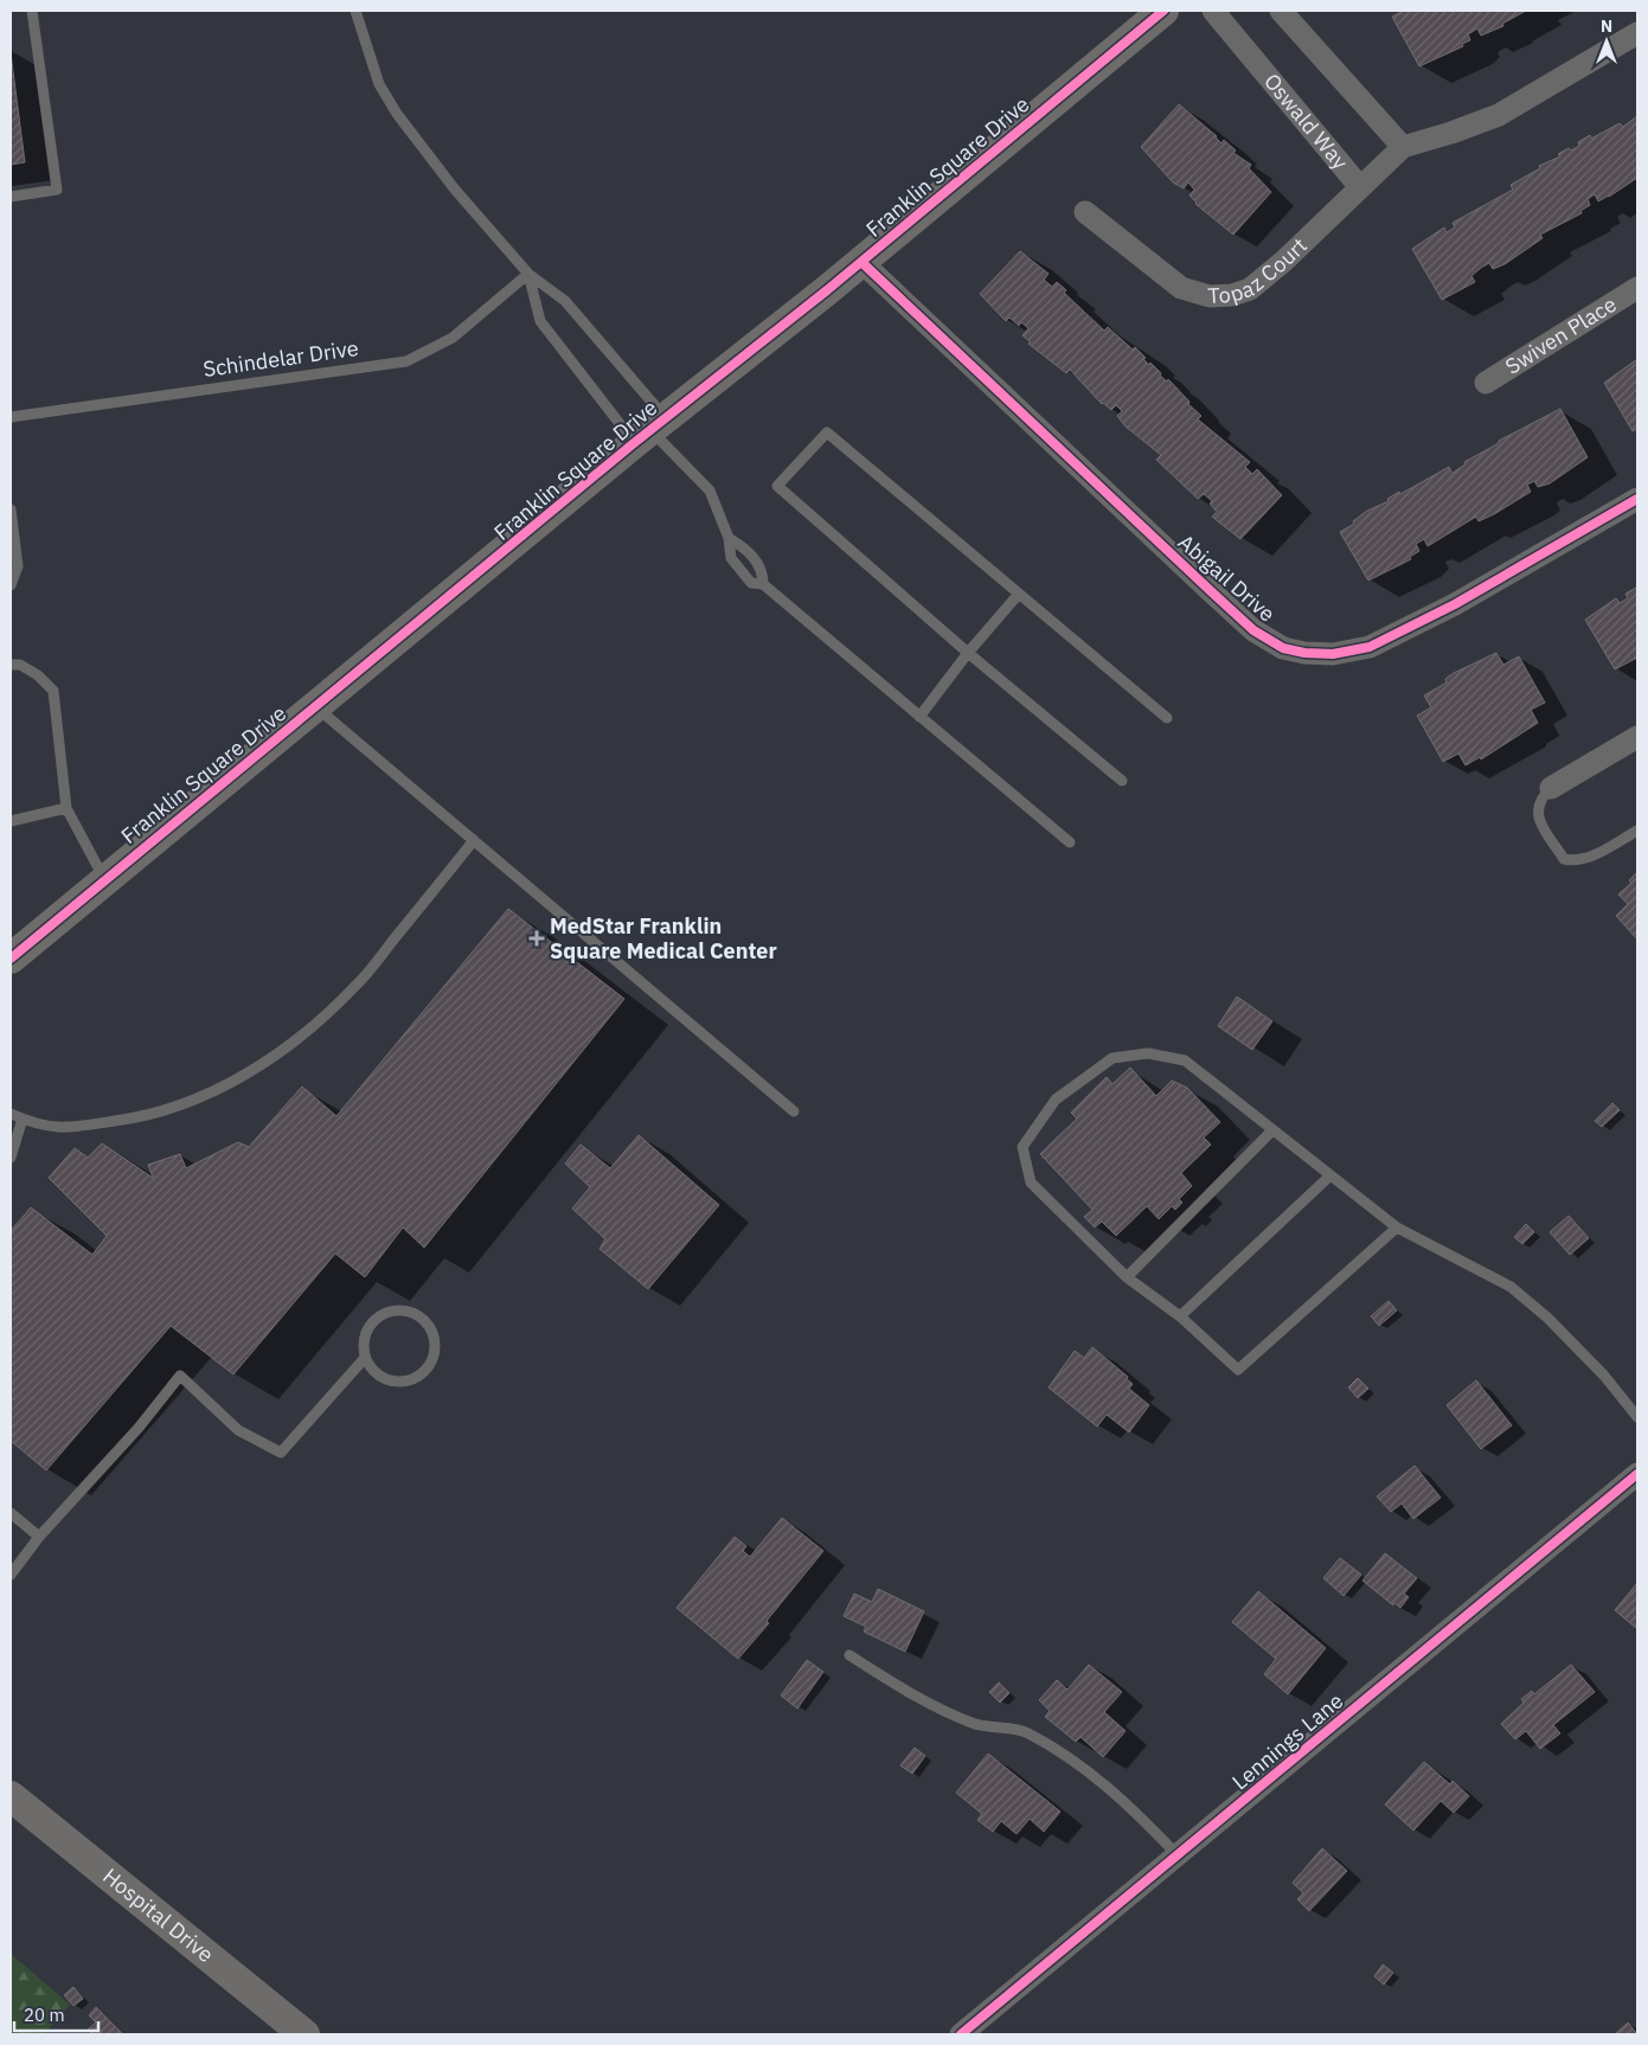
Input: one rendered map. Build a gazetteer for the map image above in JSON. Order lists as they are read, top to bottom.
{
  "streets": {
    "street": [
      "Oswald Way",
      "Franklin Square Drive",
      "Topaz Court",
      "Swiven Place",
      "Abigail Drive",
      "Lennings Lane",
      "Hospital Drive"
    ],
    "lane": ["Schindelar Drive"]
  },
  "crossings": [
    ["Oswald Way", "Topaz Court"],
    ["Franklin Square Drive", "Abigail Drive"]
  ],
  "places": {
    "health": ["MedStar Franklin Square Medical Center"]
  },
  "scale_bar": "20 m",
  "north": "top"
}
